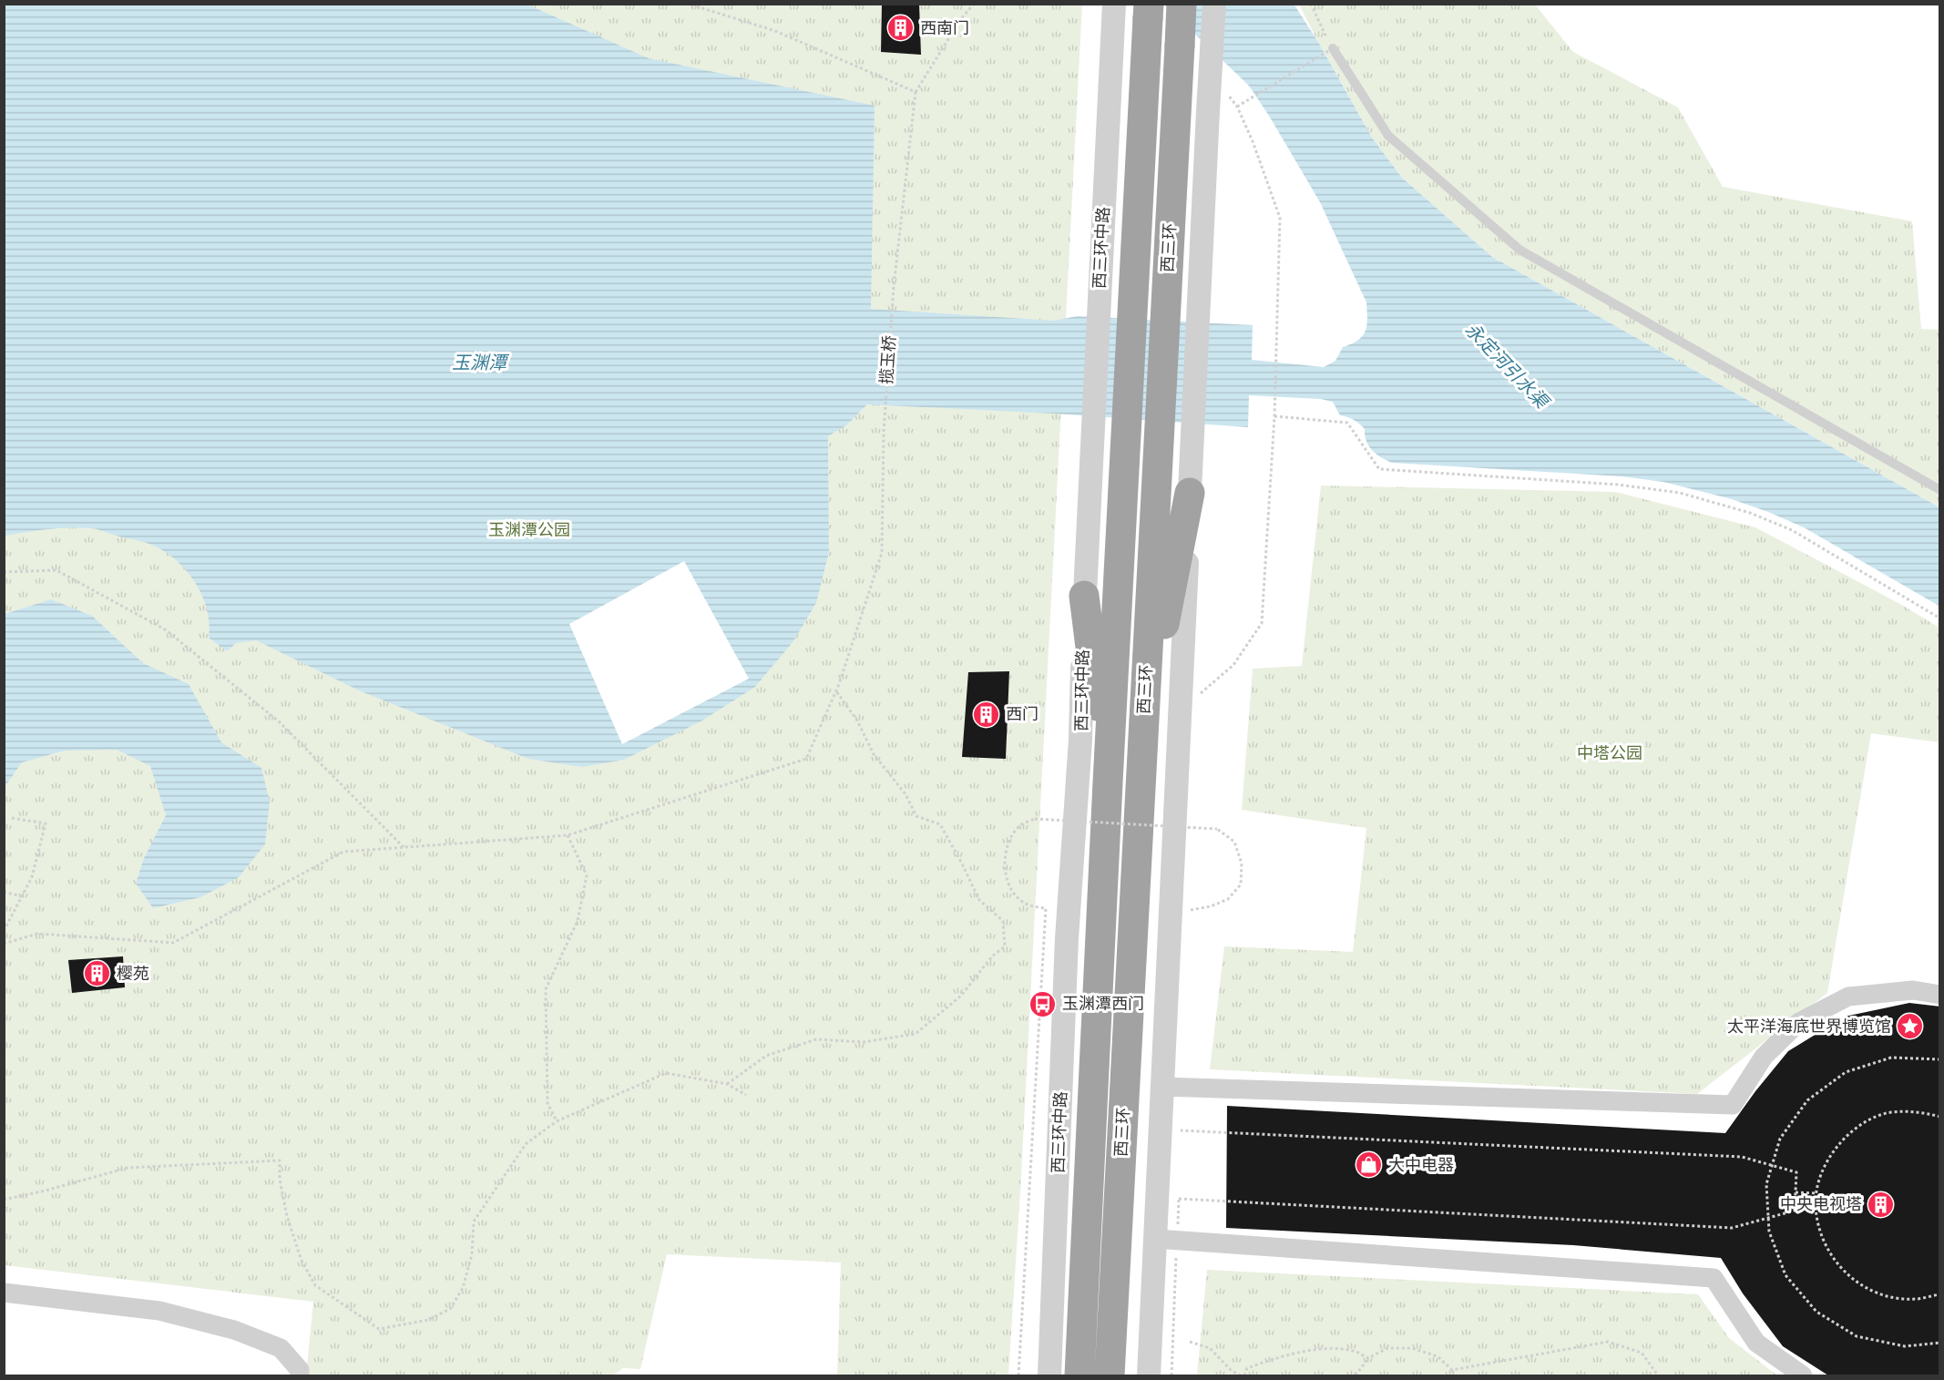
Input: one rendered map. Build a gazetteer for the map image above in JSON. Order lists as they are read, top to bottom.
{
  "streets": {
    "highway": ["西三环"],
    "street": ["西三环中路"],
    "path": ["揽玉桥"]
  },
  "water": ["玉渊潭", "永定河引水渠"],
  "parks": ["玉渊潭公园", "中塔公园"],
  "places": {
    "building": [
      "西南门",
      "西门",
      "樱苑",
      "中央电视塔"
    ],
    "bus stop": ["玉渊潭西门"],
    "place": ["太平洋海底世界博览馆"],
    "shop": ["大中电器"]
  }
}
